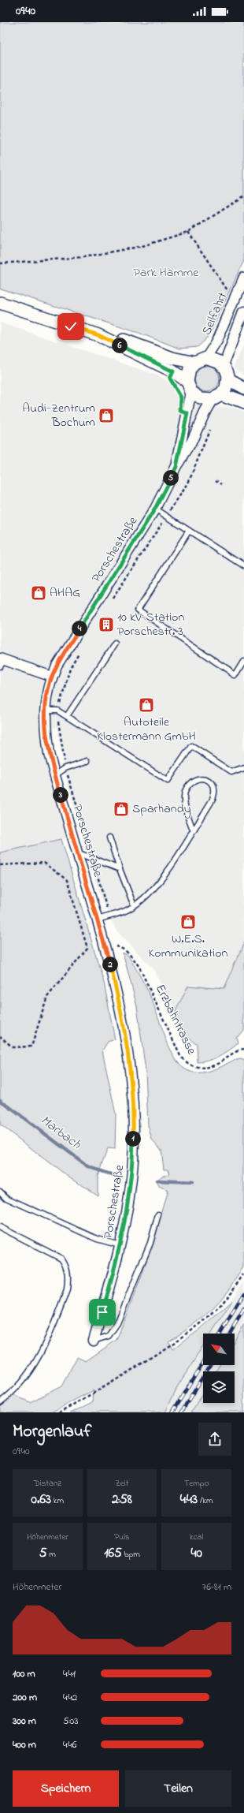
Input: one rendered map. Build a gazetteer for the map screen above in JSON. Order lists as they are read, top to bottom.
{
  "streets": {
    "street": ["Seilfahrt", "Porschestraße"],
    "path": ["Erzbahntrasse"]
  },
  "crossings": [
    ["Seilfahrt", "Porschestraße"],
    ["Porschestraße", "Erzbahntrasse"]
  ],
  "water": ["Marbach"],
  "parks": ["Park Hamme"],
  "places": {
    "shop": [
      "Audi-Zentrum Bochum",
      "AHAG",
      "Autoteile Klostermann GmbH",
      "Sparhandy",
      "W.E.S. Kommunikation"
    ],
    "building": ["10 kV-Station Porschestr. 3"]
  },
  "north": "top left",
  "page": {
    "status": "09:40",
    "pins": [
      "6",
      "5",
      "4",
      "3",
      "2",
      "1"
    ],
    "heading": ["Morgenlauf", "09:40"],
    "stats": [
      ["Distanz", "0.63 km"],
      ["Zeit", "2:58"],
      ["Tempo", "4:43 /km"],
      ["Höhenmeter", "5 m"],
      ["Puls", "165 bpm"],
      ["kcal", "40"]
    ],
    "chart": ["Höhenmeter", "76–81 m"],
    "list": [
      {
        "name": "100 m",
        "note": "4:41"
      },
      {
        "name": "200 m",
        "note": "4:42"
      },
      {
        "name": "300 m",
        "note": "5:03"
      },
      {
        "name": "400 m",
        "note": "4:46"
      }
    ],
    "buttons": ["Speichern", "Teilen"]
  }
}
